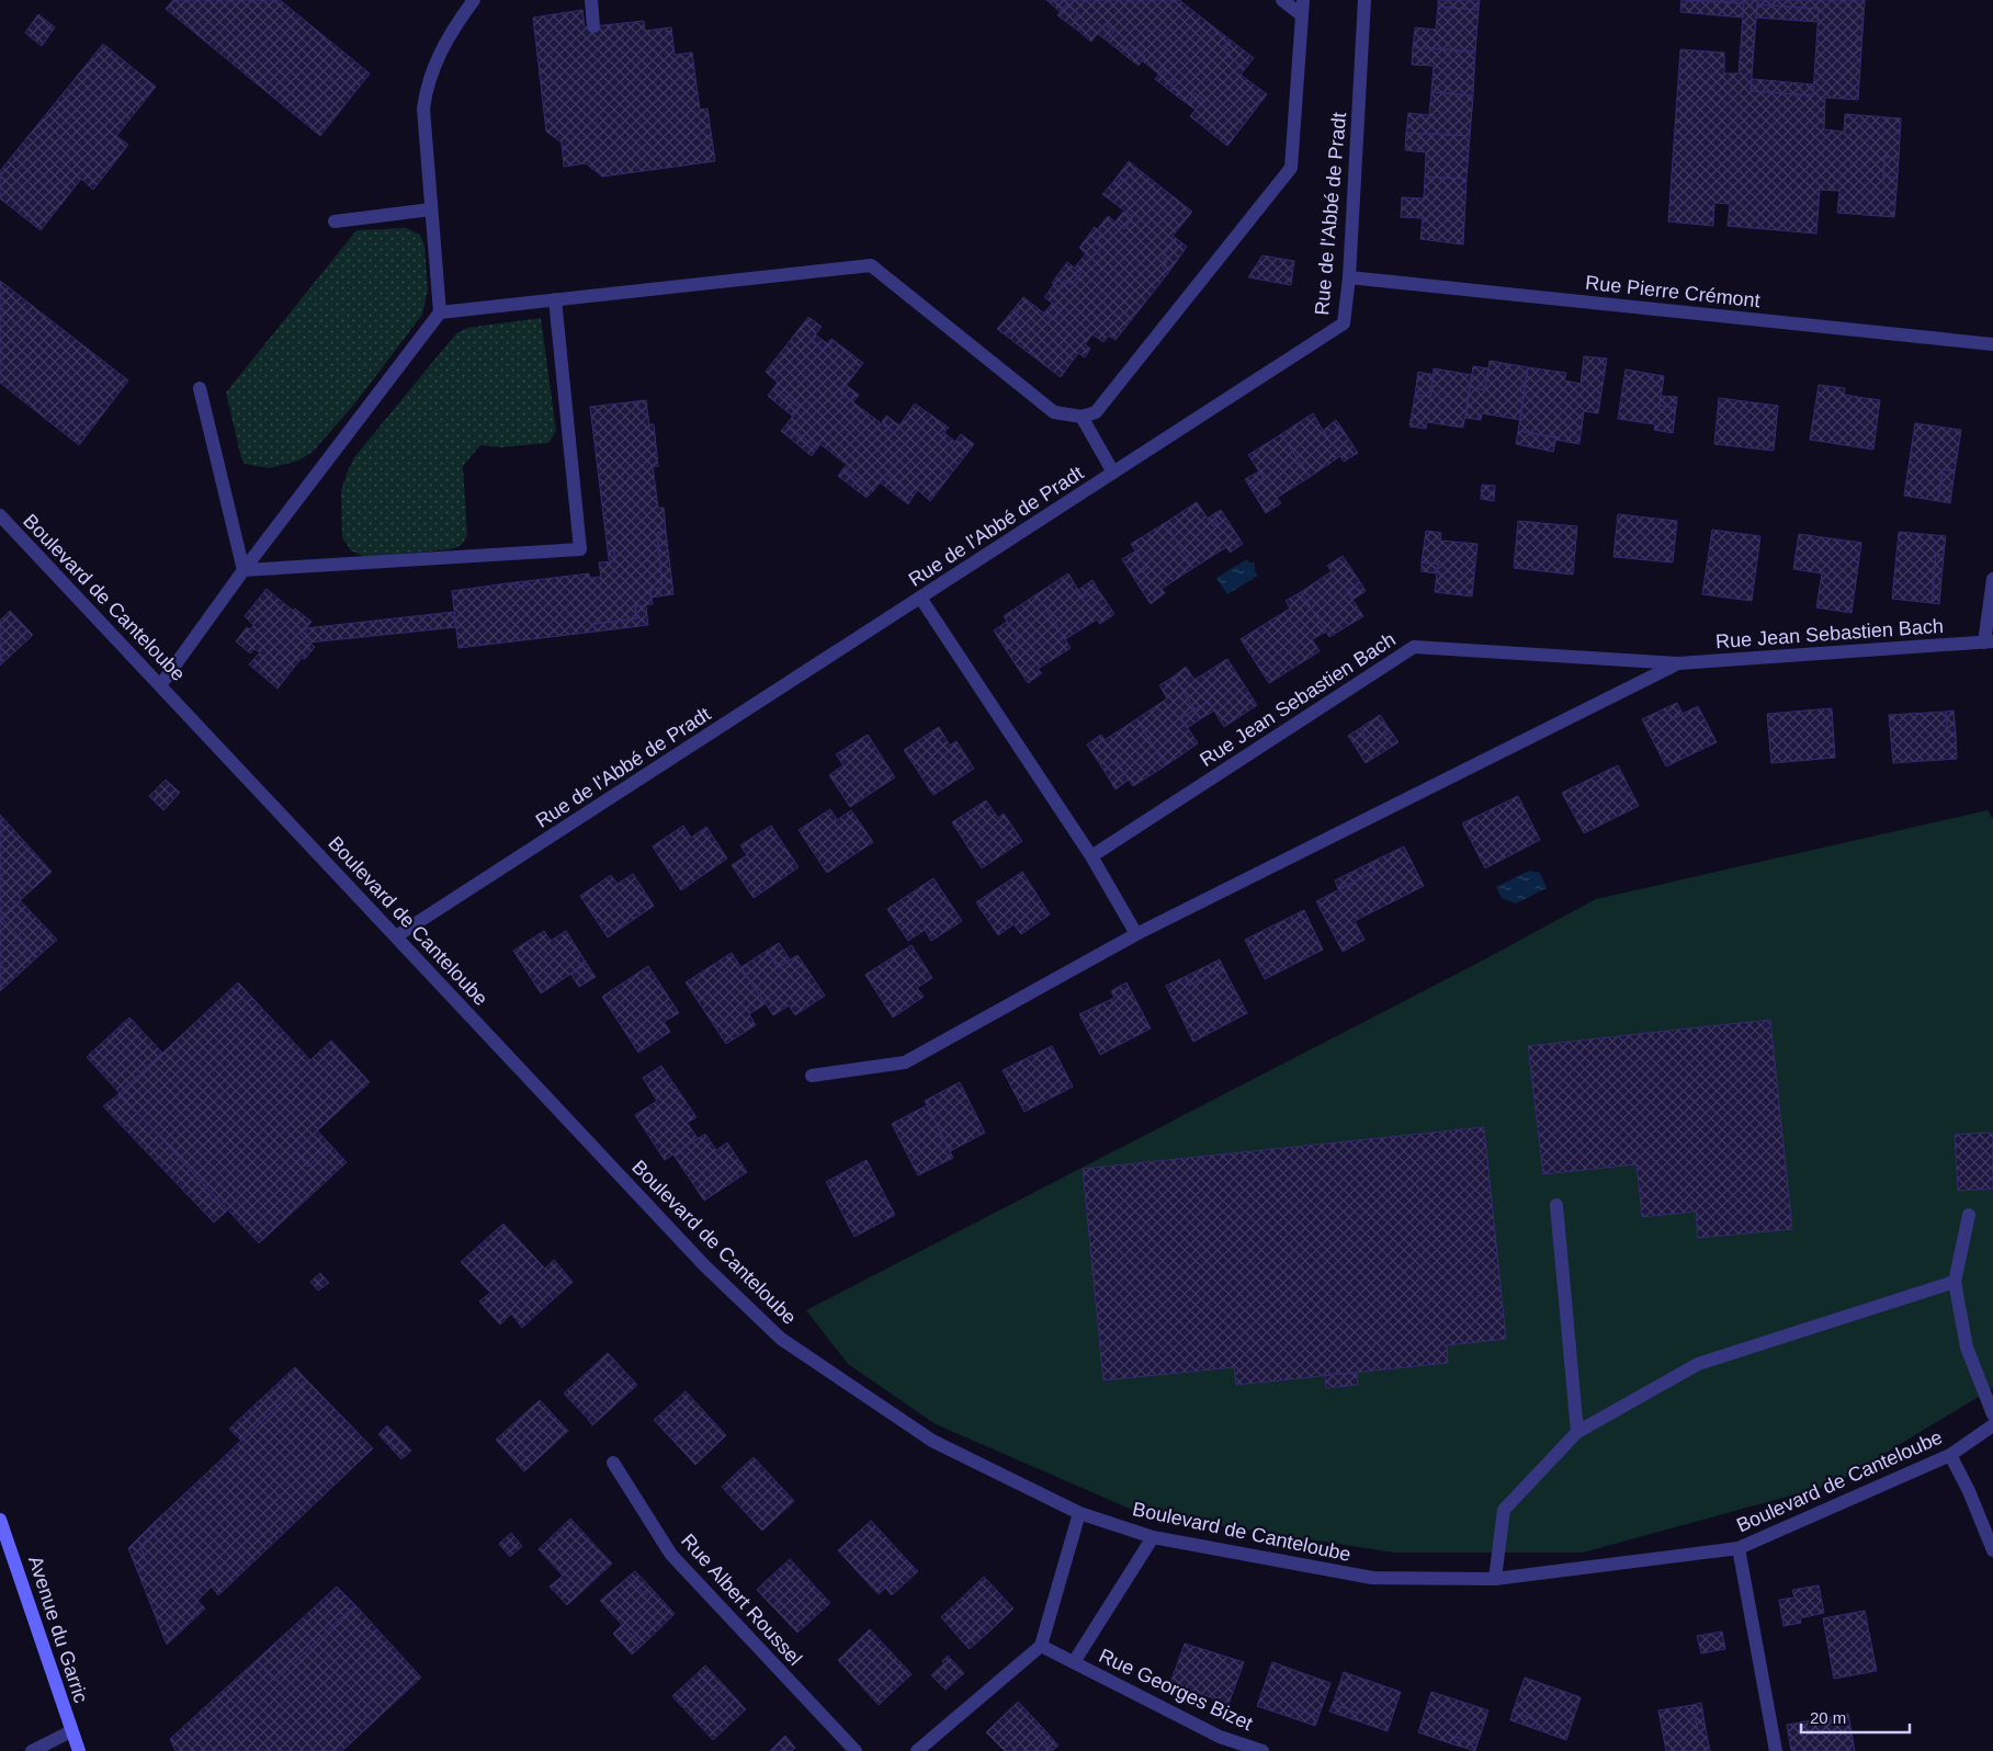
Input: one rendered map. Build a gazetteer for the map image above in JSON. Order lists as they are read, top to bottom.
{
  "streets": {
    "street": [
      "Rue de l'Abbé de Pradt",
      "Rue Pierre Crémont",
      "Boulevard de Canteloube",
      "Rue Jean Sebastien Bach",
      "Rue Albert Roussel",
      "Avenue du Garric",
      "Rue Georges Bizet"
    ]
  },
  "crossings": [
    ["Rue de l'Abbé de Pradt", "Rue Pierre Crémont"],
    ["Rue de l'Abbé de Pradt", "Boulevard de Canteloube"]
  ],
  "scale_bar": "20 m"
}
